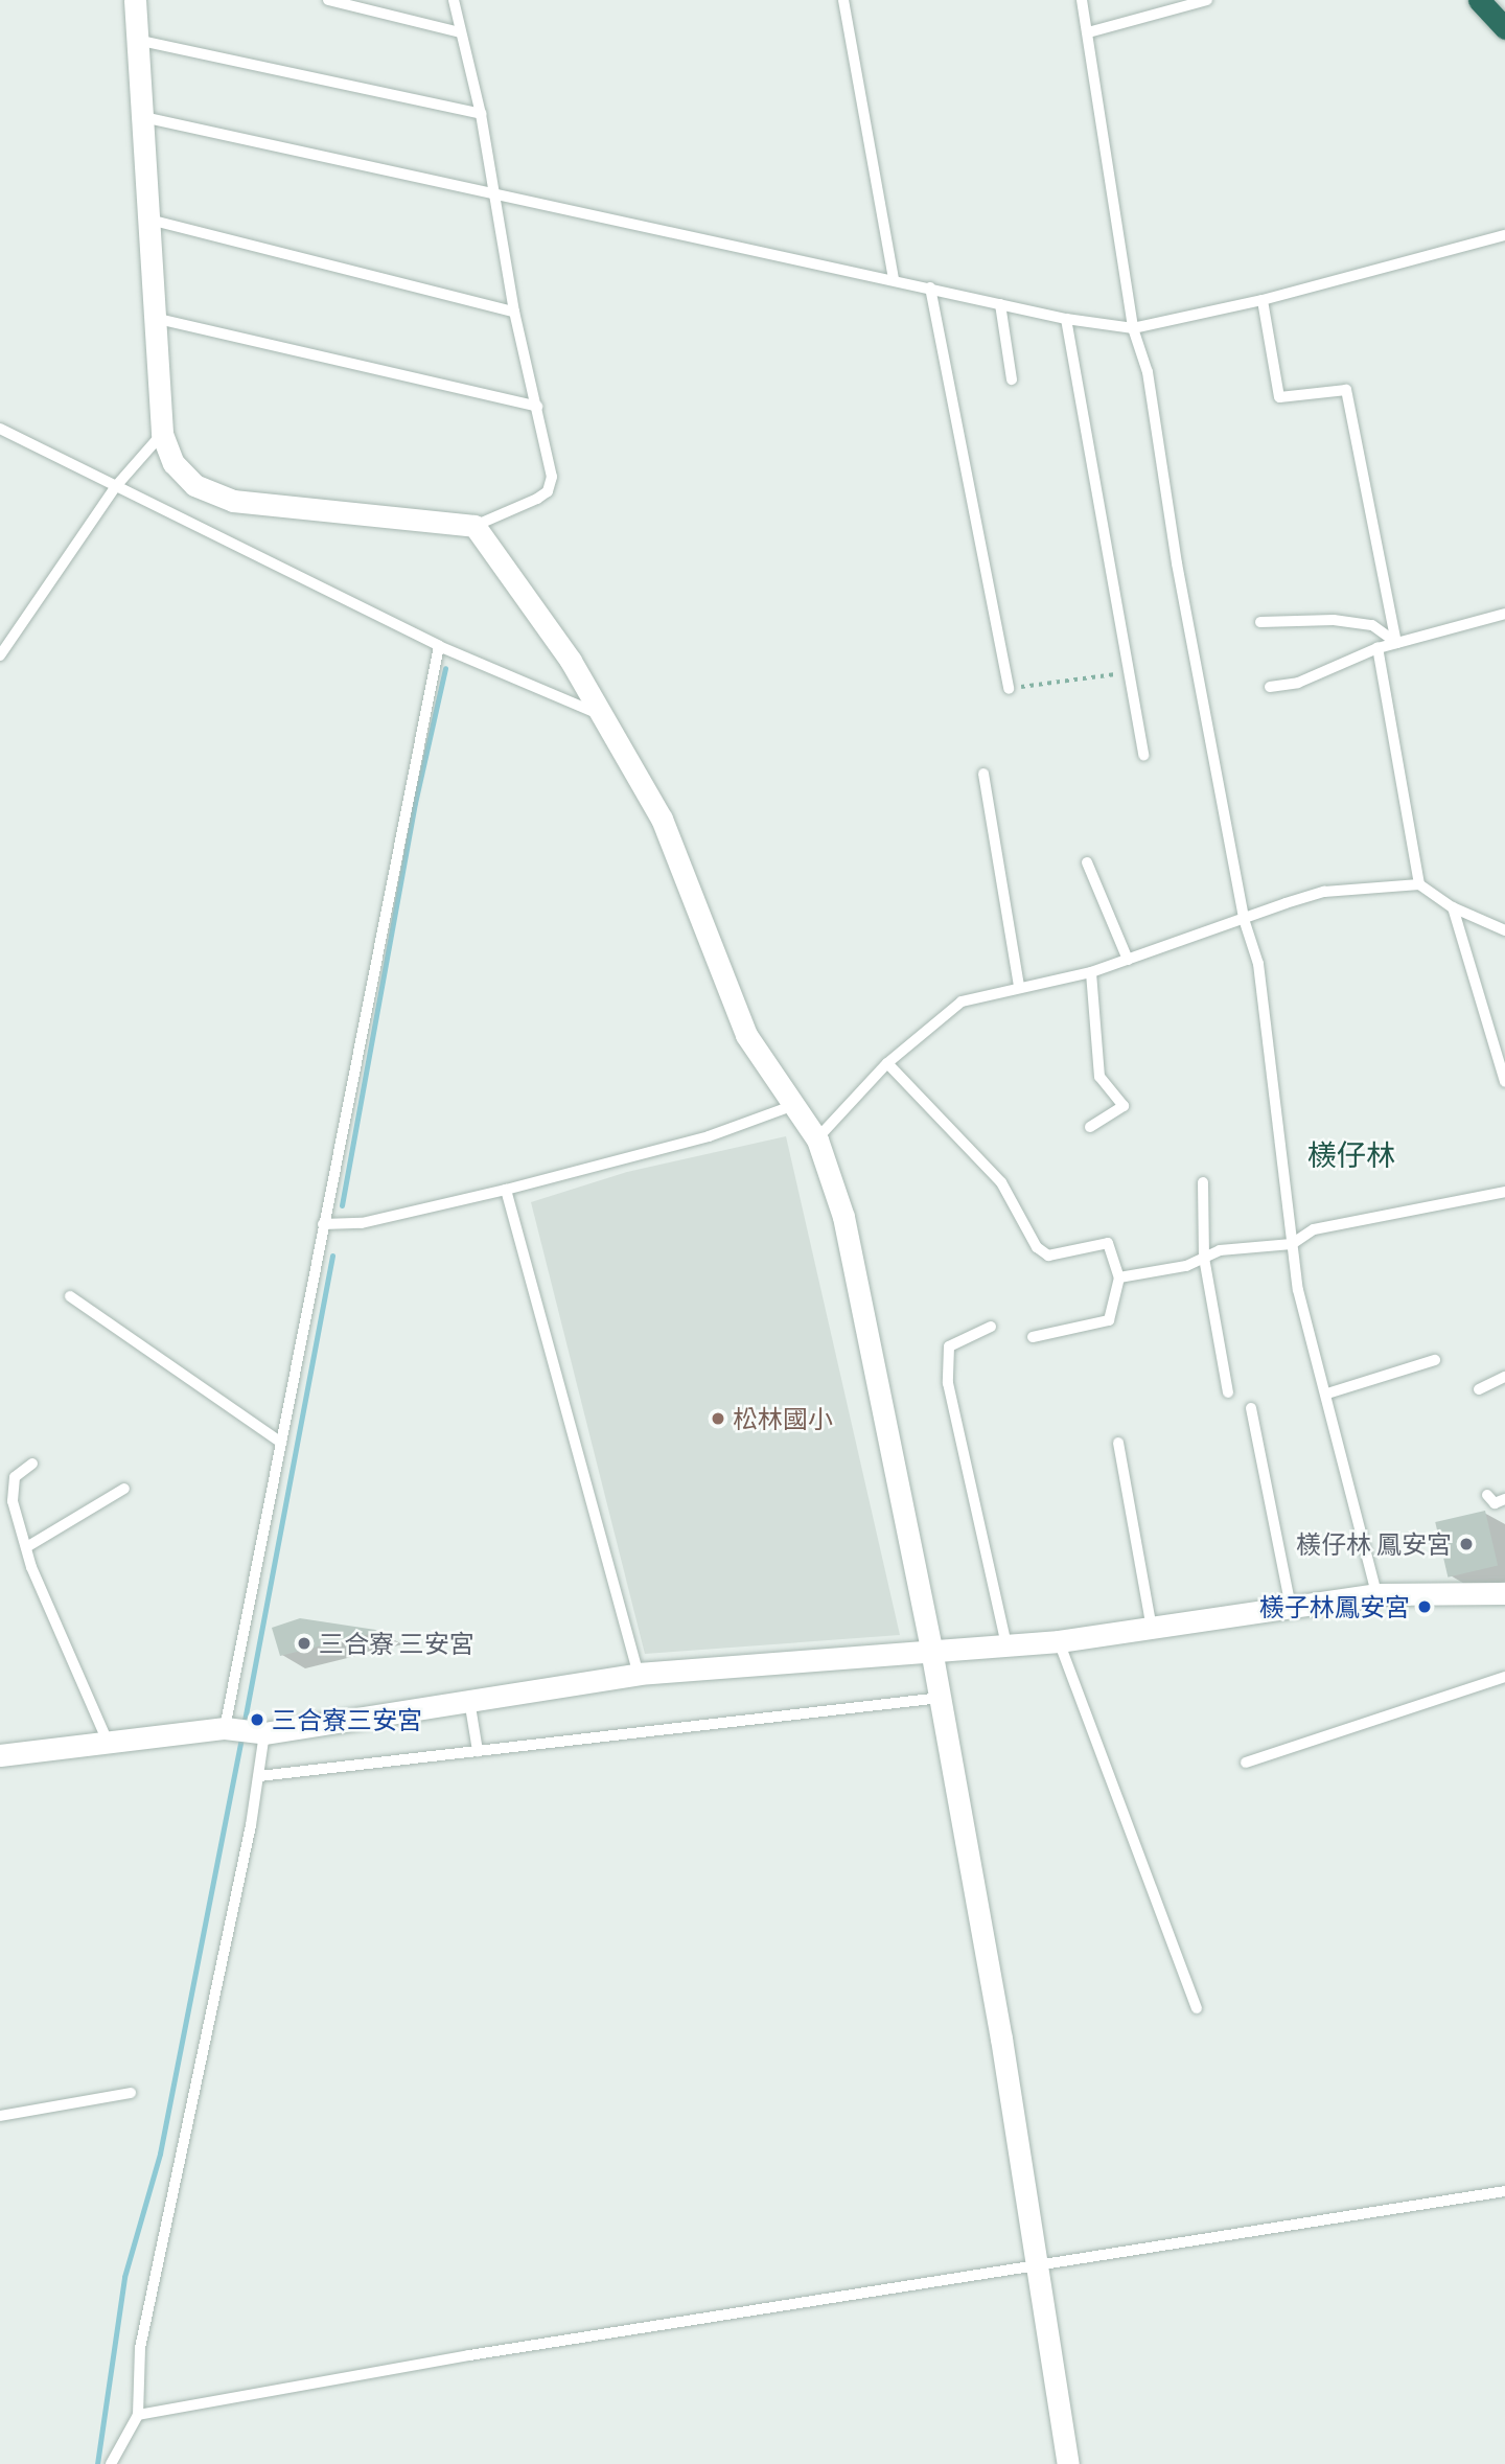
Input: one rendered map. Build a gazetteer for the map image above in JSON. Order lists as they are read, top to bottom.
{
  "districts": ["檨仔林"],
  "places": [
    "松林國小",
    "檨仔林 鳳安宮",
    "檨子林鳳安宮",
    "三合寮 三安宮",
    "三合寮三安宮"
  ]
}
